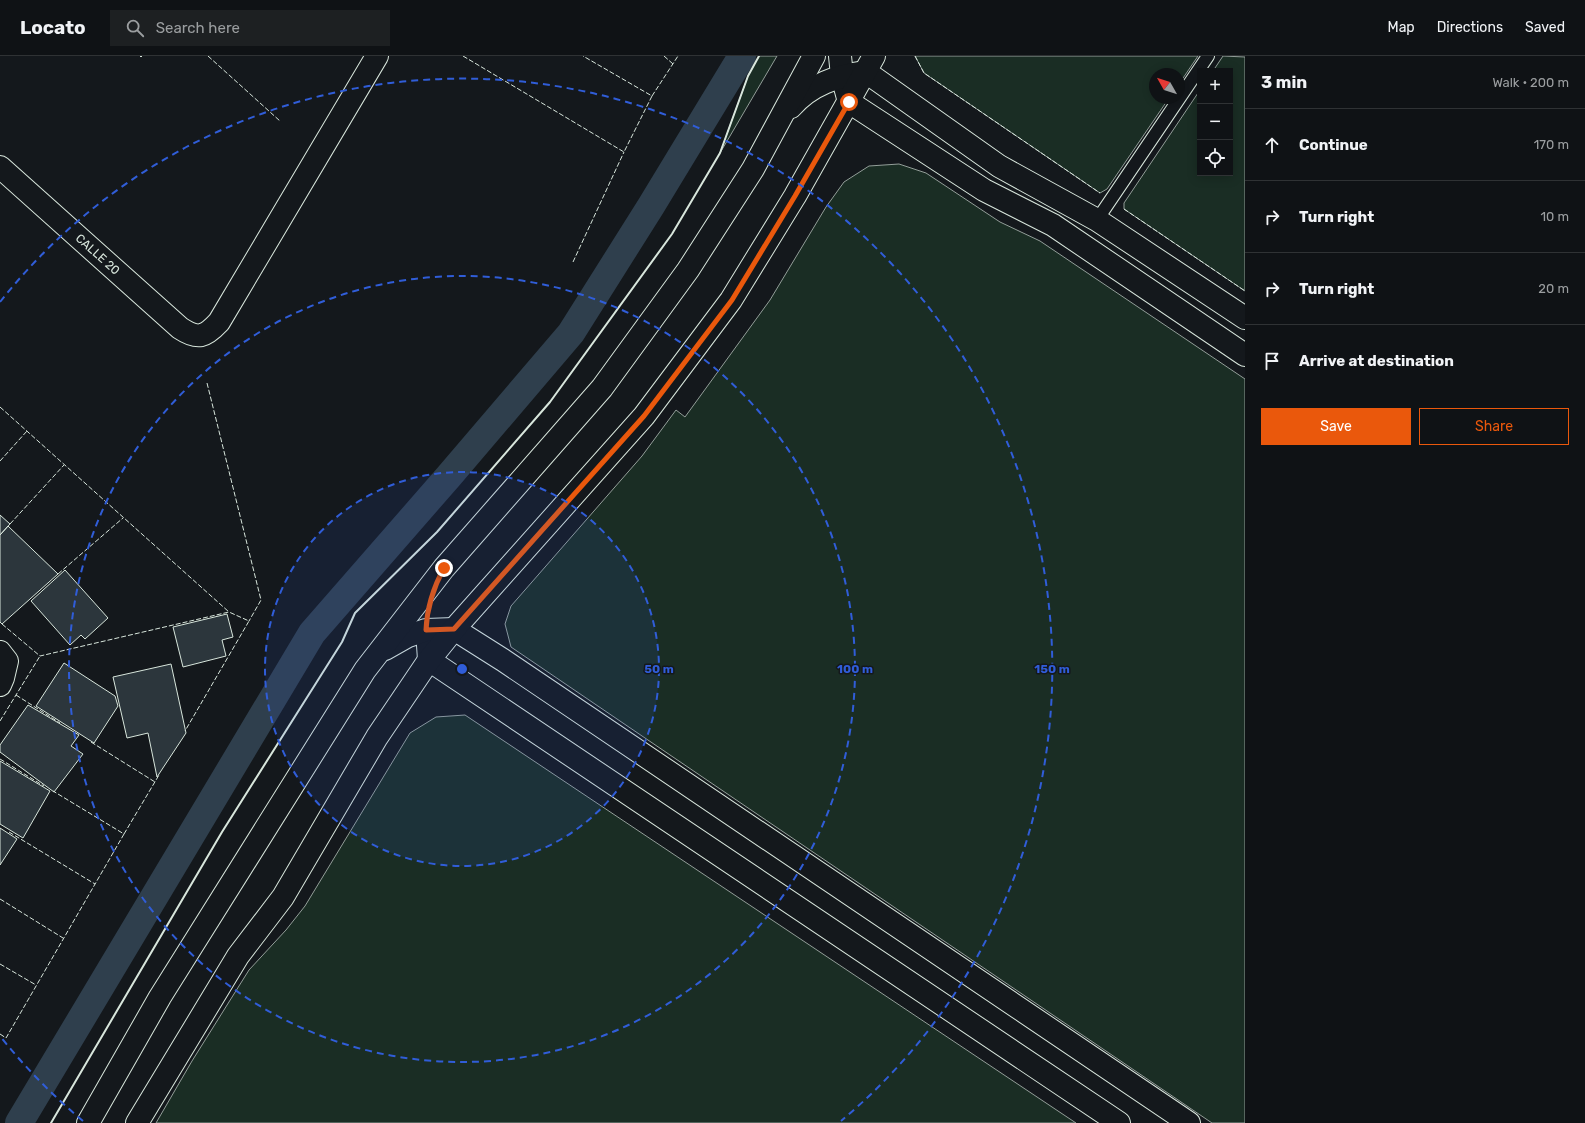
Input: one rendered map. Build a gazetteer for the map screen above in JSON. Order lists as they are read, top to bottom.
{
  "streets": {
    "street": ["CALLE 20"]
  },
  "north": "top left",
  "page": {
    "header": "Locato",
    "search": "Search here",
    "nav": ["Map", "Directions", "Saved"],
    "heading": ["3 min", "Walk · 200 m"],
    "map_buttons": ["+", "−"],
    "list": [
      ["Continue", "170 m"],
      ["Turn right", "10 m"],
      ["Turn right", "20 m"],
      "Arrive at destination"
    ],
    "buttons": ["Save", "Share"]
  },
  "rings": ["50 m", "100 m", "150 m"]
}
